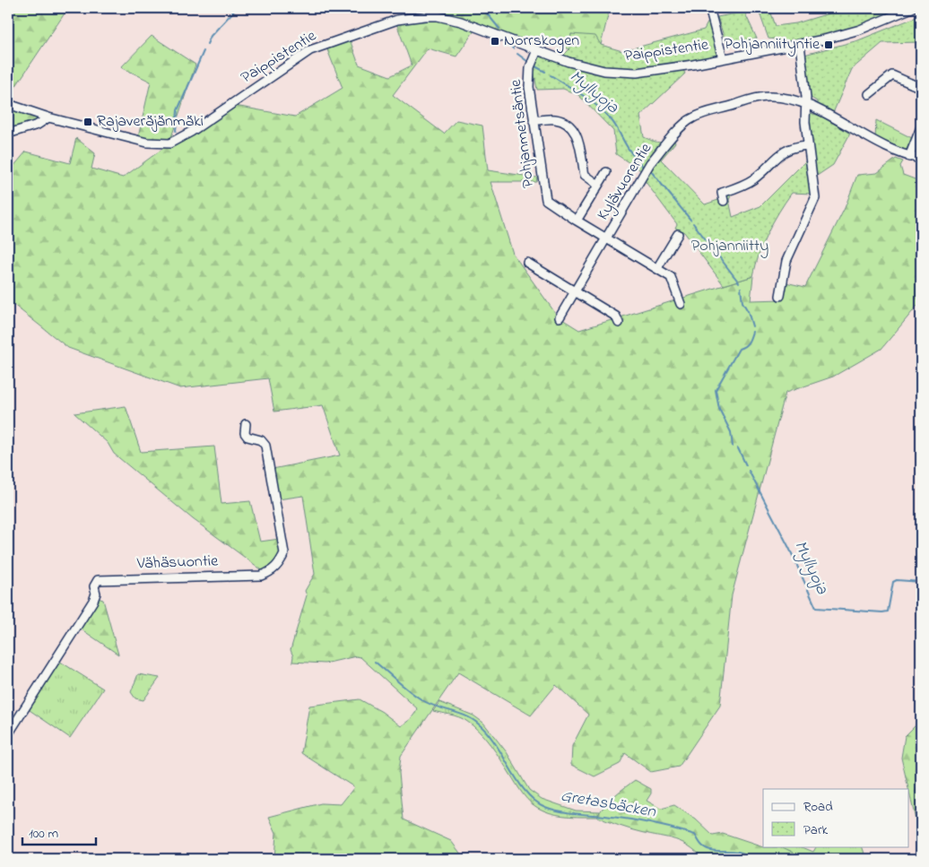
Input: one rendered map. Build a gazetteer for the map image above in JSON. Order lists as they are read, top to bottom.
{
  "streets": {
    "street": [
      "Paippistentie",
      "Pohjanmetsäntie",
      "Kylävuorentie",
      "Vähäsuontie"
    ]
  },
  "crossings": [
    ["Paippistentie", "Pohjanmetsäntie"],
    ["Pohjanmetsäntie", "Kylävuorentie"]
  ],
  "water": ["Myllyoja", "Gretasbäcken"],
  "parks": ["Pohjanniitty"],
  "places": {
    "transit": ["Norrskogen", "Pohjanniityntie", "Rajaveräjänmäki"]
  },
  "legend": ["Road", "Park"],
  "scale_bar": "100 m"
}
